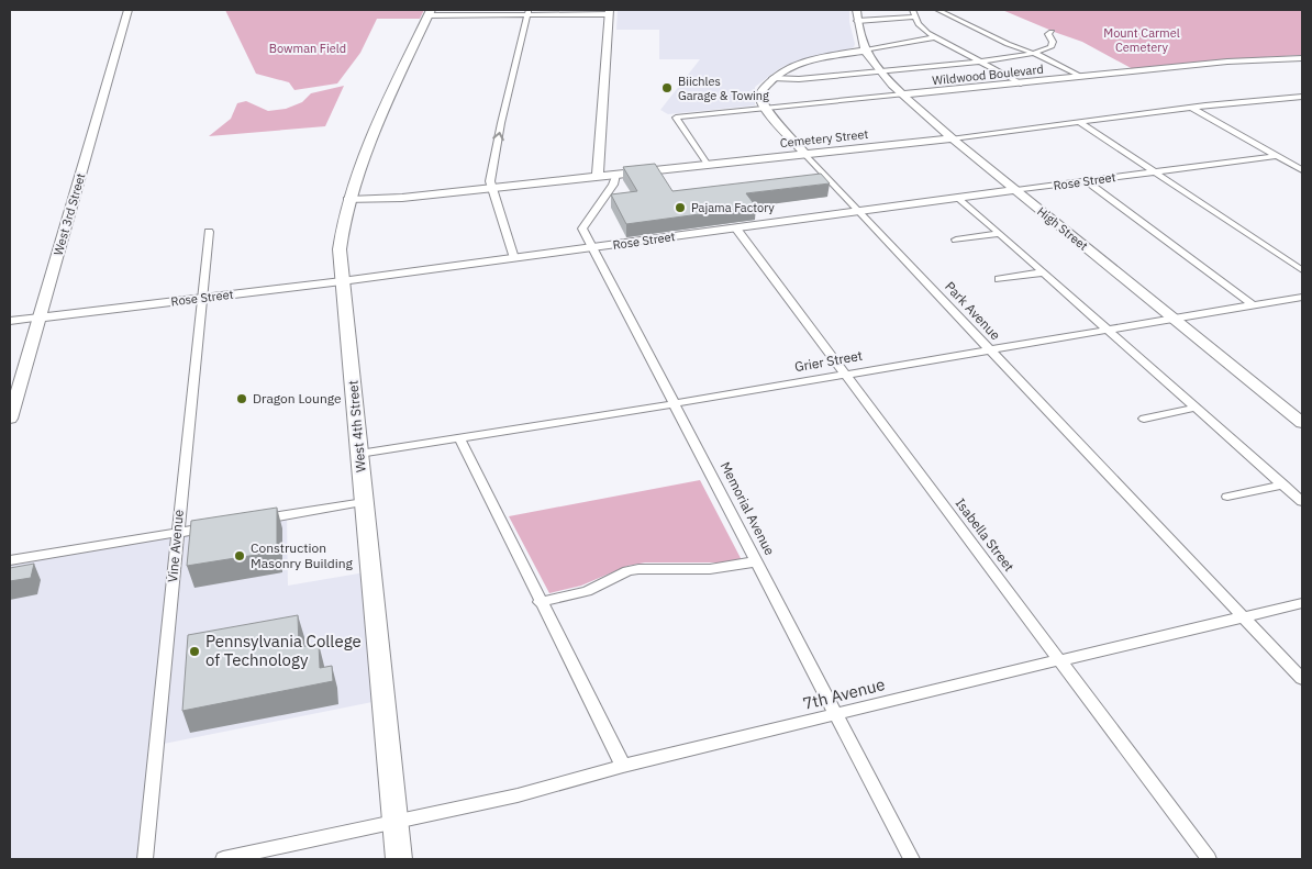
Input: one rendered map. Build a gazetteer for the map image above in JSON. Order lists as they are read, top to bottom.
{
  "streets": {
    "main road": ["West 4th Street"],
    "street": [
      "Wildwood Boulevard",
      "Cemetery Street",
      "Rose Street",
      "West 3rd Street",
      "High Street",
      "Park Avenue",
      "Grier Street",
      "Memorial Avenue",
      "Isabella Street",
      "Vine Avenue",
      "7th Avenue"
    ]
  },
  "crossings": [
    ["Wildwood Boulevard", "Cemetery Street"],
    ["Wildwood Boulevard", "High Street"],
    ["Wildwood Boulevard", "Park Avenue"],
    ["Cemetery Street", "High Street"],
    ["Cemetery Street", "Park Avenue"],
    ["Cemetery Street", "West 4th Street"],
    ["Cemetery Street", "Memorial Avenue"],
    ["Rose Street", "West 3rd Street"],
    ["Rose Street", "High Street"],
    ["Rose Street", "Park Avenue"],
    ["Rose Street", "West 4th Street"],
    ["Rose Street", "Memorial Avenue"],
    ["Rose Street", "Isabella Street"],
    ["Rose Street", "Vine Avenue"],
    ["High Street", "Grier Street"],
    ["Park Avenue", "Grier Street"],
    ["Park Avenue", "7th Avenue"],
    ["Grier Street", "West 4th Street"],
    ["Grier Street", "Memorial Avenue"],
    ["Grier Street", "Isabella Street"],
    ["West 4th Street", "7th Avenue"],
    ["Memorial Avenue", "7th Avenue"],
    ["Isabella Street", "7th Avenue"]
  ],
  "parks": ["Mount Carmel Cemetery", "Bowman Field"],
  "places": [
    "Biichles Garage & Towing",
    "Pajama Factory",
    "Dragon Lounge",
    "Construction Masonry Building",
    "Pennsylvania College of Technology"
  ]
}
